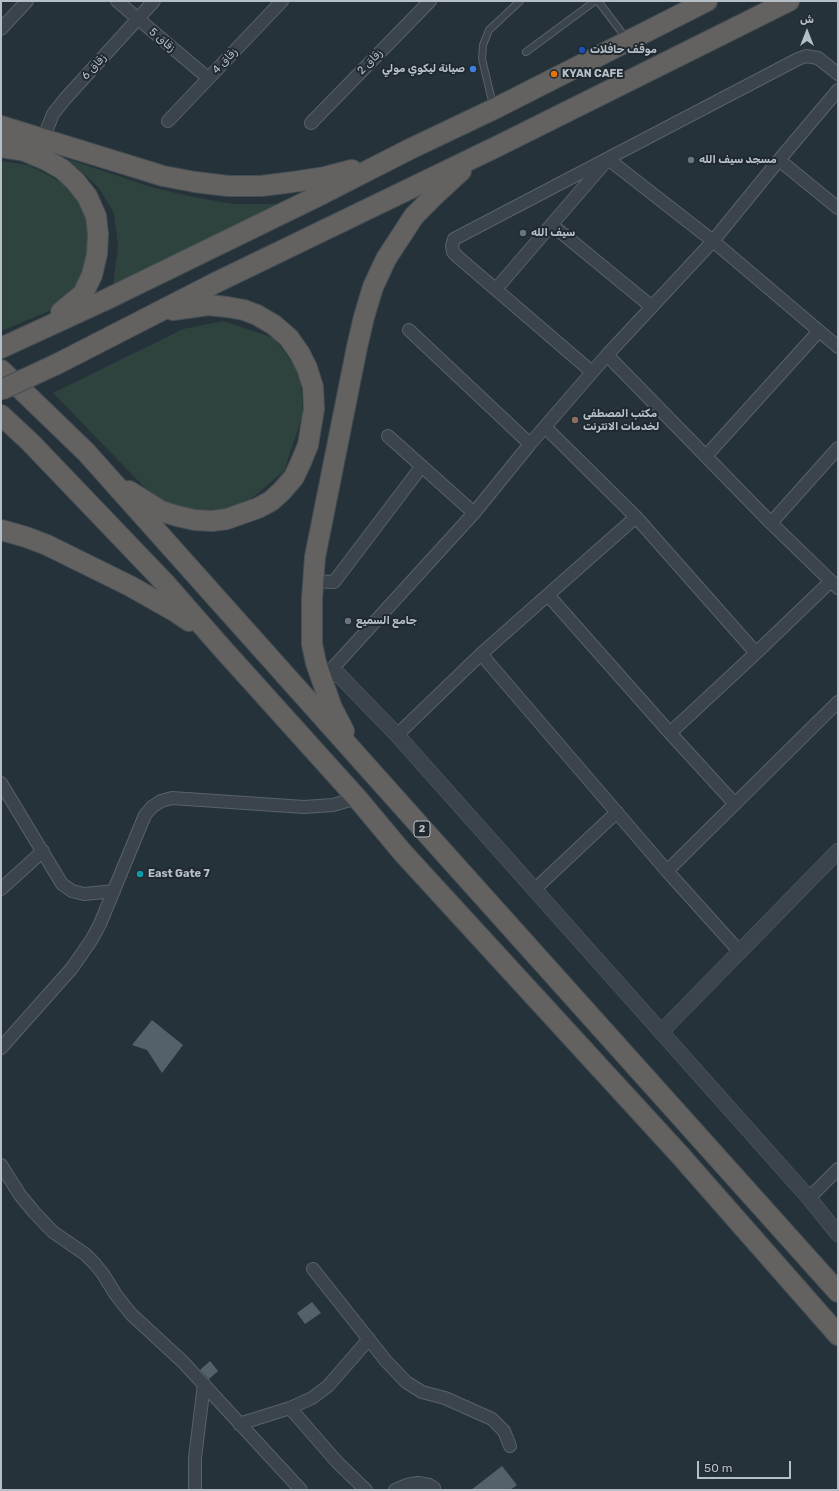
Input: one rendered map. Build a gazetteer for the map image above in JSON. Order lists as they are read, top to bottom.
{
  "streets": {
    "highway": ["2"],
    "street": [
      "زقاق 5",
      "زقاق 4",
      "زقاق 2",
      "زقاق 6"
    ]
  },
  "crossings": [
    ["زقاق 5", "زقاق 4"],
    ["زقاق 5", "زقاق 6"]
  ],
  "places": [
    "موقف حافلات",
    "صيانة ليكوي مولي",
    "KYAN CAFE",
    "مسجد سيف الله",
    "سيف الله",
    "مكتب المصطفى لخدمات الانترنت",
    "جامع السميع",
    "East Gate 7"
  ],
  "scale_bar": "50 m",
  "north": "top"
}
